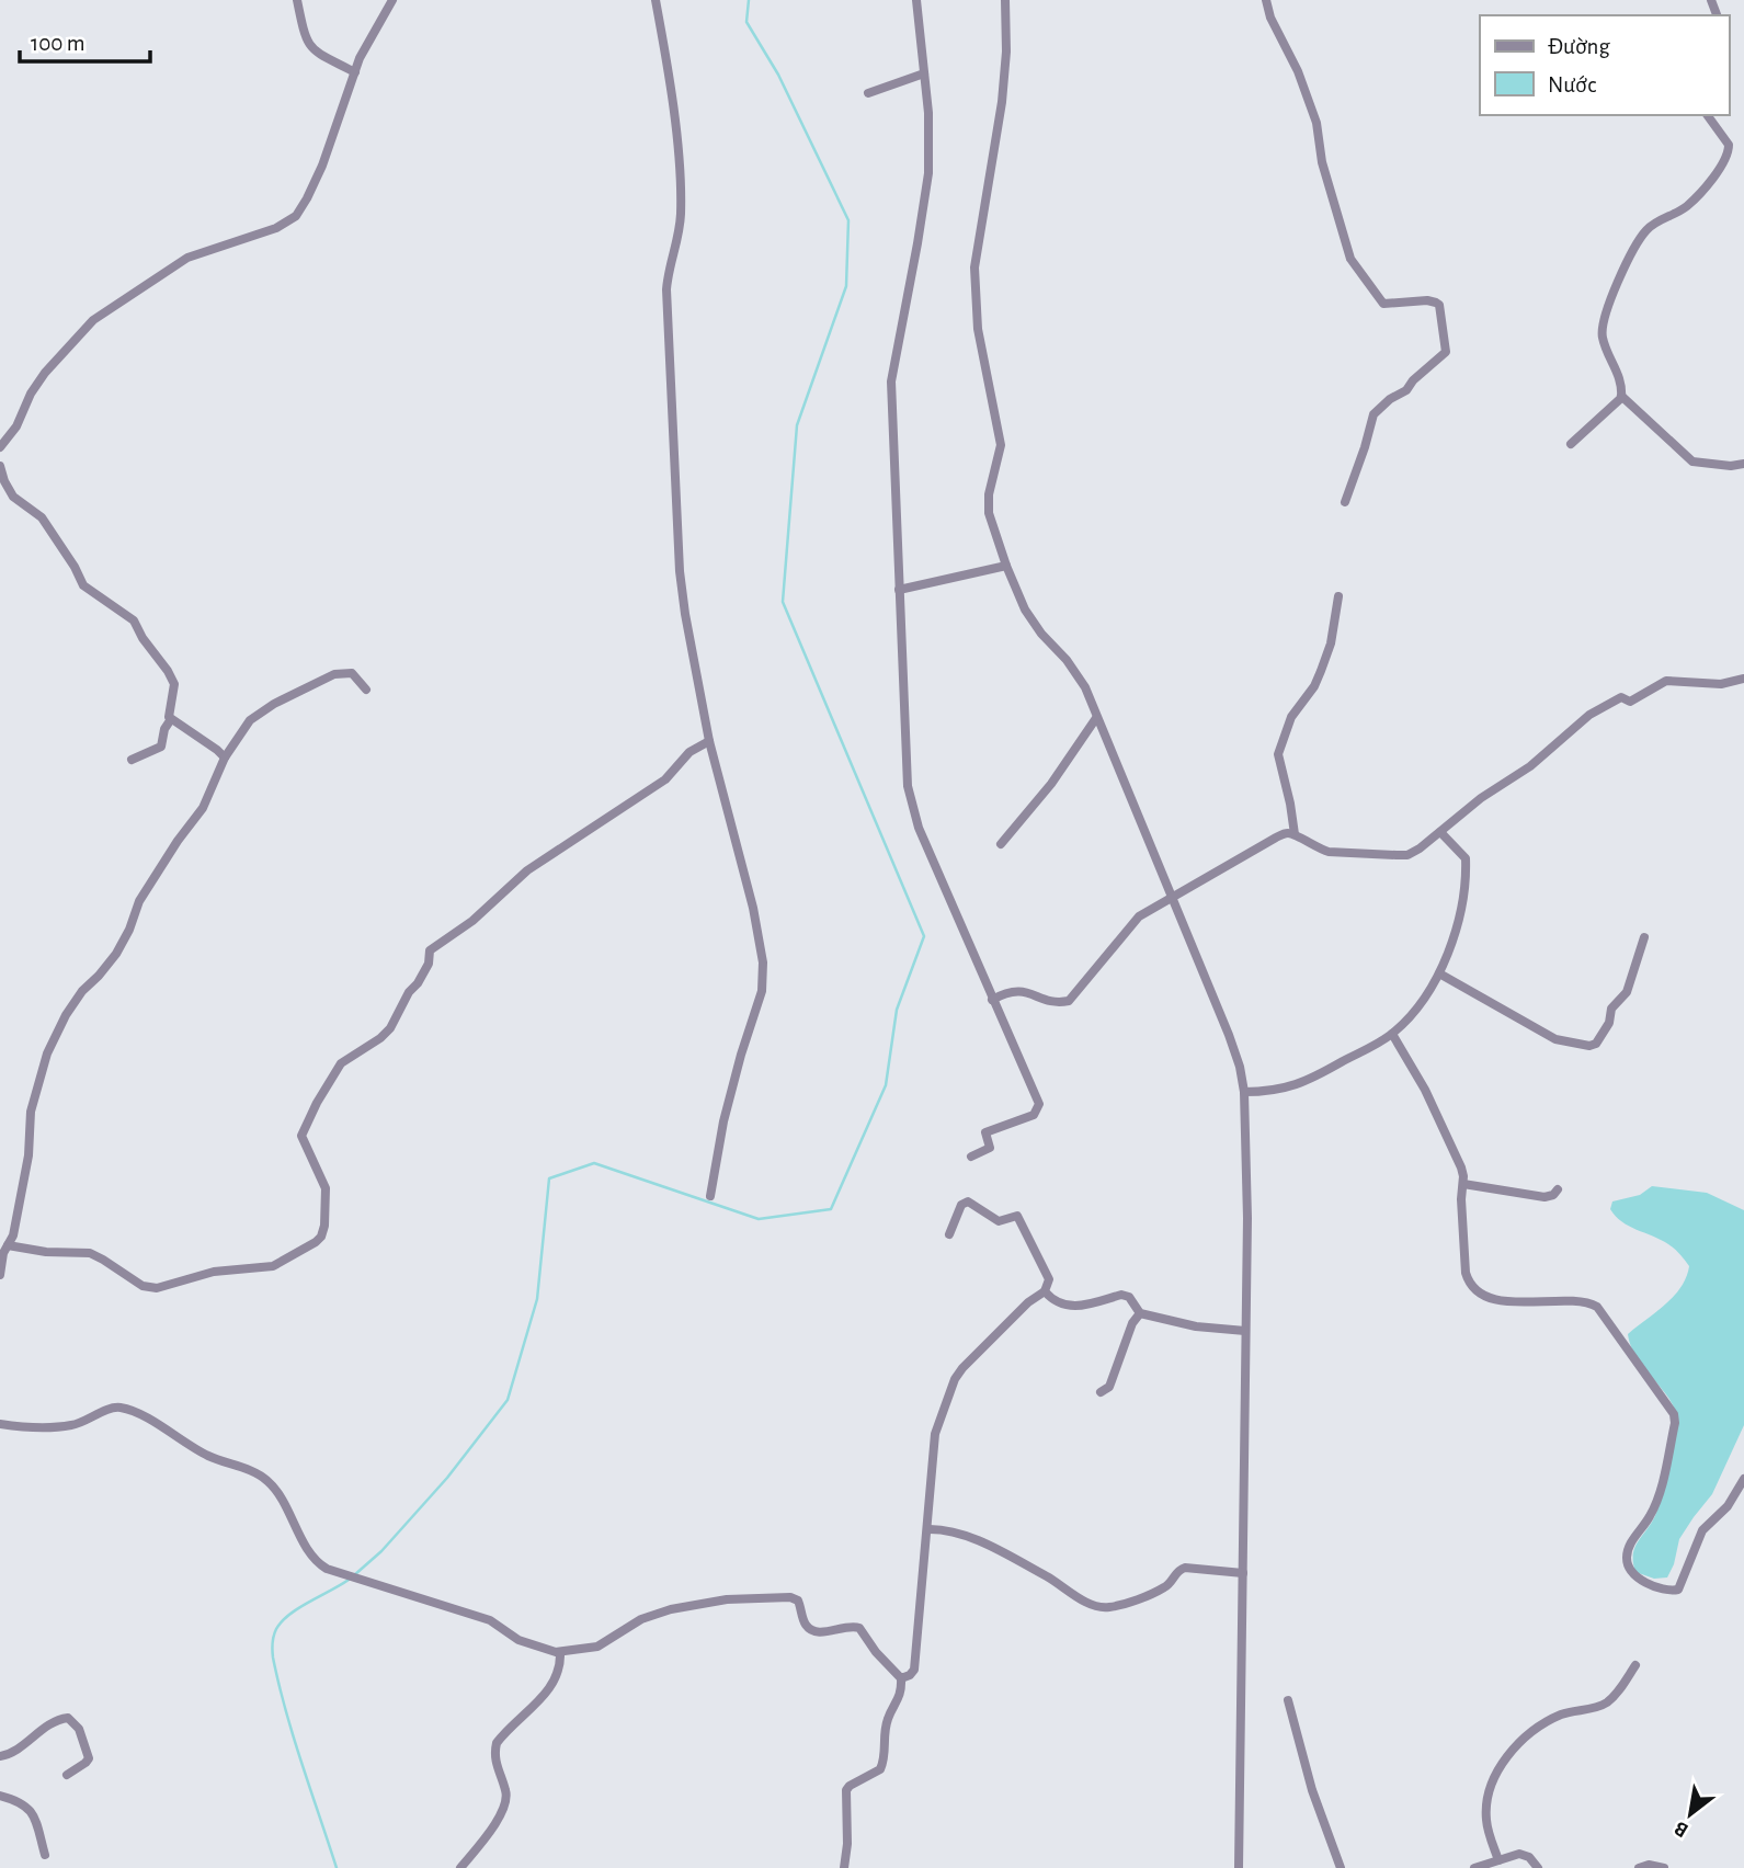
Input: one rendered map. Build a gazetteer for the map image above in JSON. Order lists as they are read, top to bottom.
{
  "legend": ["Đường", "Nước"],
  "scale_bar": "100 m",
  "north": "bottom left"
}
